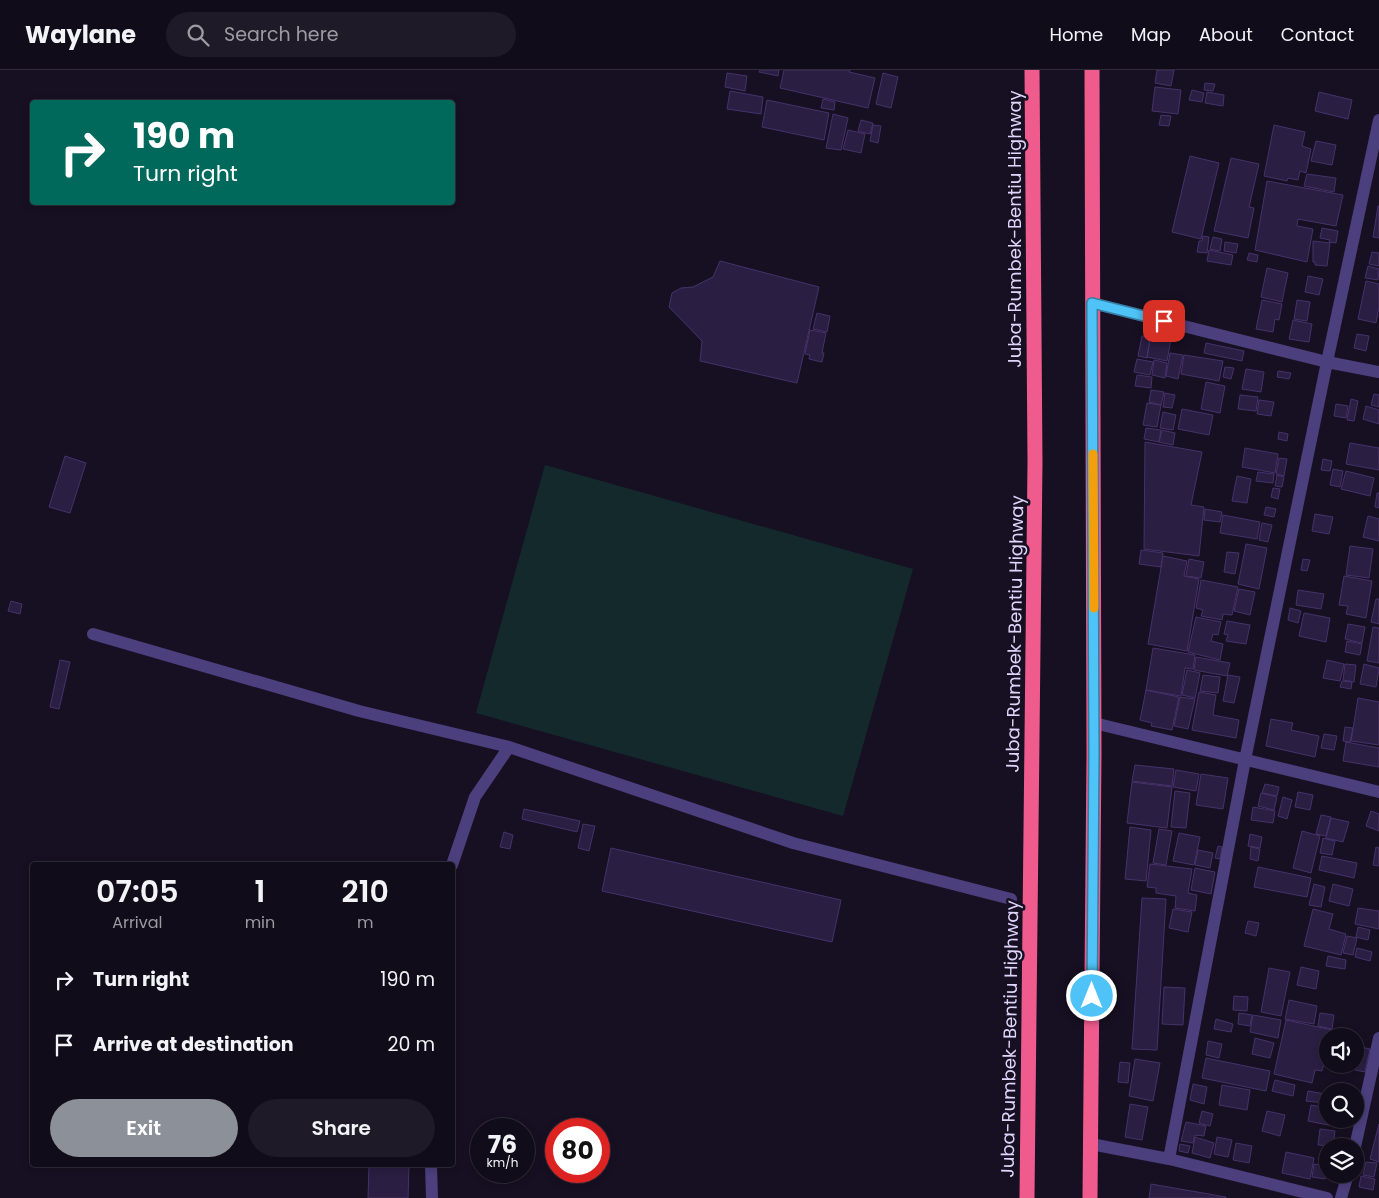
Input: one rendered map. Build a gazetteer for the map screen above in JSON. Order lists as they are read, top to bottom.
{
  "streets": {
    "highway": ["Juba-Rumbek-Bentiu Highway"]
  },
  "page": {
    "header": "Waylane",
    "search": "Search here",
    "nav": [
      "Home",
      "Map",
      "About",
      "Contact"
    ],
    "turn": ["190 m", "Turn right"],
    "eta": [
      "07:05",
      "Arrival",
      "1",
      "min",
      "210",
      "m"
    ],
    "list": [
      {
        "name": "Turn right",
        "value": "190 m"
      },
      {
        "name": "Arrive at destination",
        "value": "20 m"
      }
    ],
    "buttons": ["Exit", "Share"],
    "speed": "76 km/h",
    "limit": "80"
  }
}
